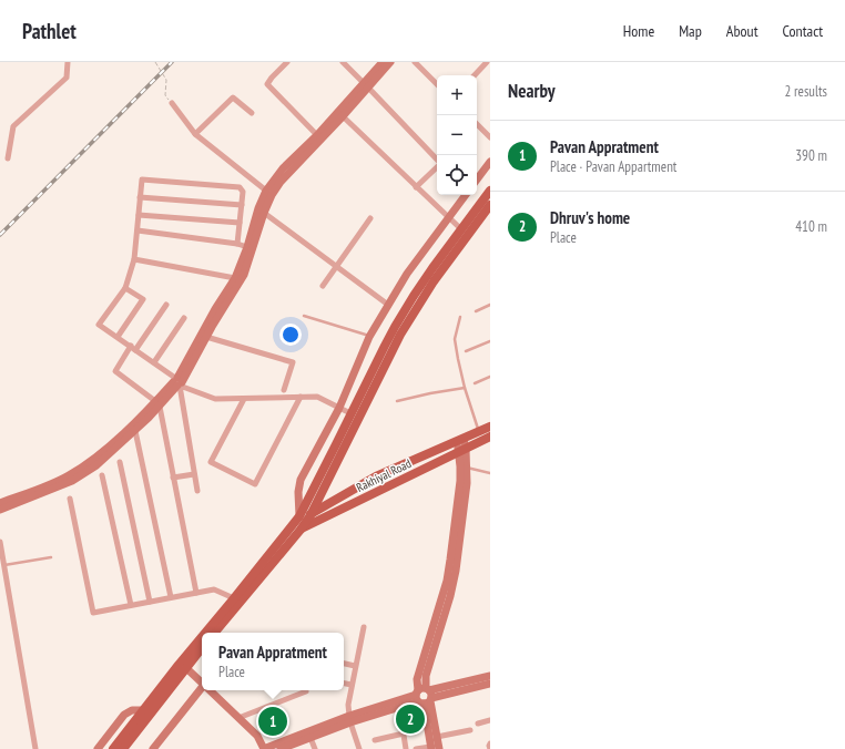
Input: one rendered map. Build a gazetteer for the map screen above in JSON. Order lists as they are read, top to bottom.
{
  "streets": {
    "main road": ["Rakhiyal Road"]
  },
  "page": {
    "header": "Pathlet",
    "nav": [
      "Home",
      "Map",
      "About",
      "Contact"
    ],
    "heading": ["Nearby", "2 results"],
    "map_buttons": ["+", "−"],
    "list": [
      {
        "mark": "1",
        "name": "Pavan Appratment",
        "note": "Place · Pavan Appartment",
        "value": "390 m"
      },
      {
        "mark": "2",
        "name": "Dhruv's home",
        "note": "Place",
        "value": "410 m"
      }
    ],
    "popup": ["Pavan Appratment", "Place"],
    "pins": ["2", "1"]
  }
}
